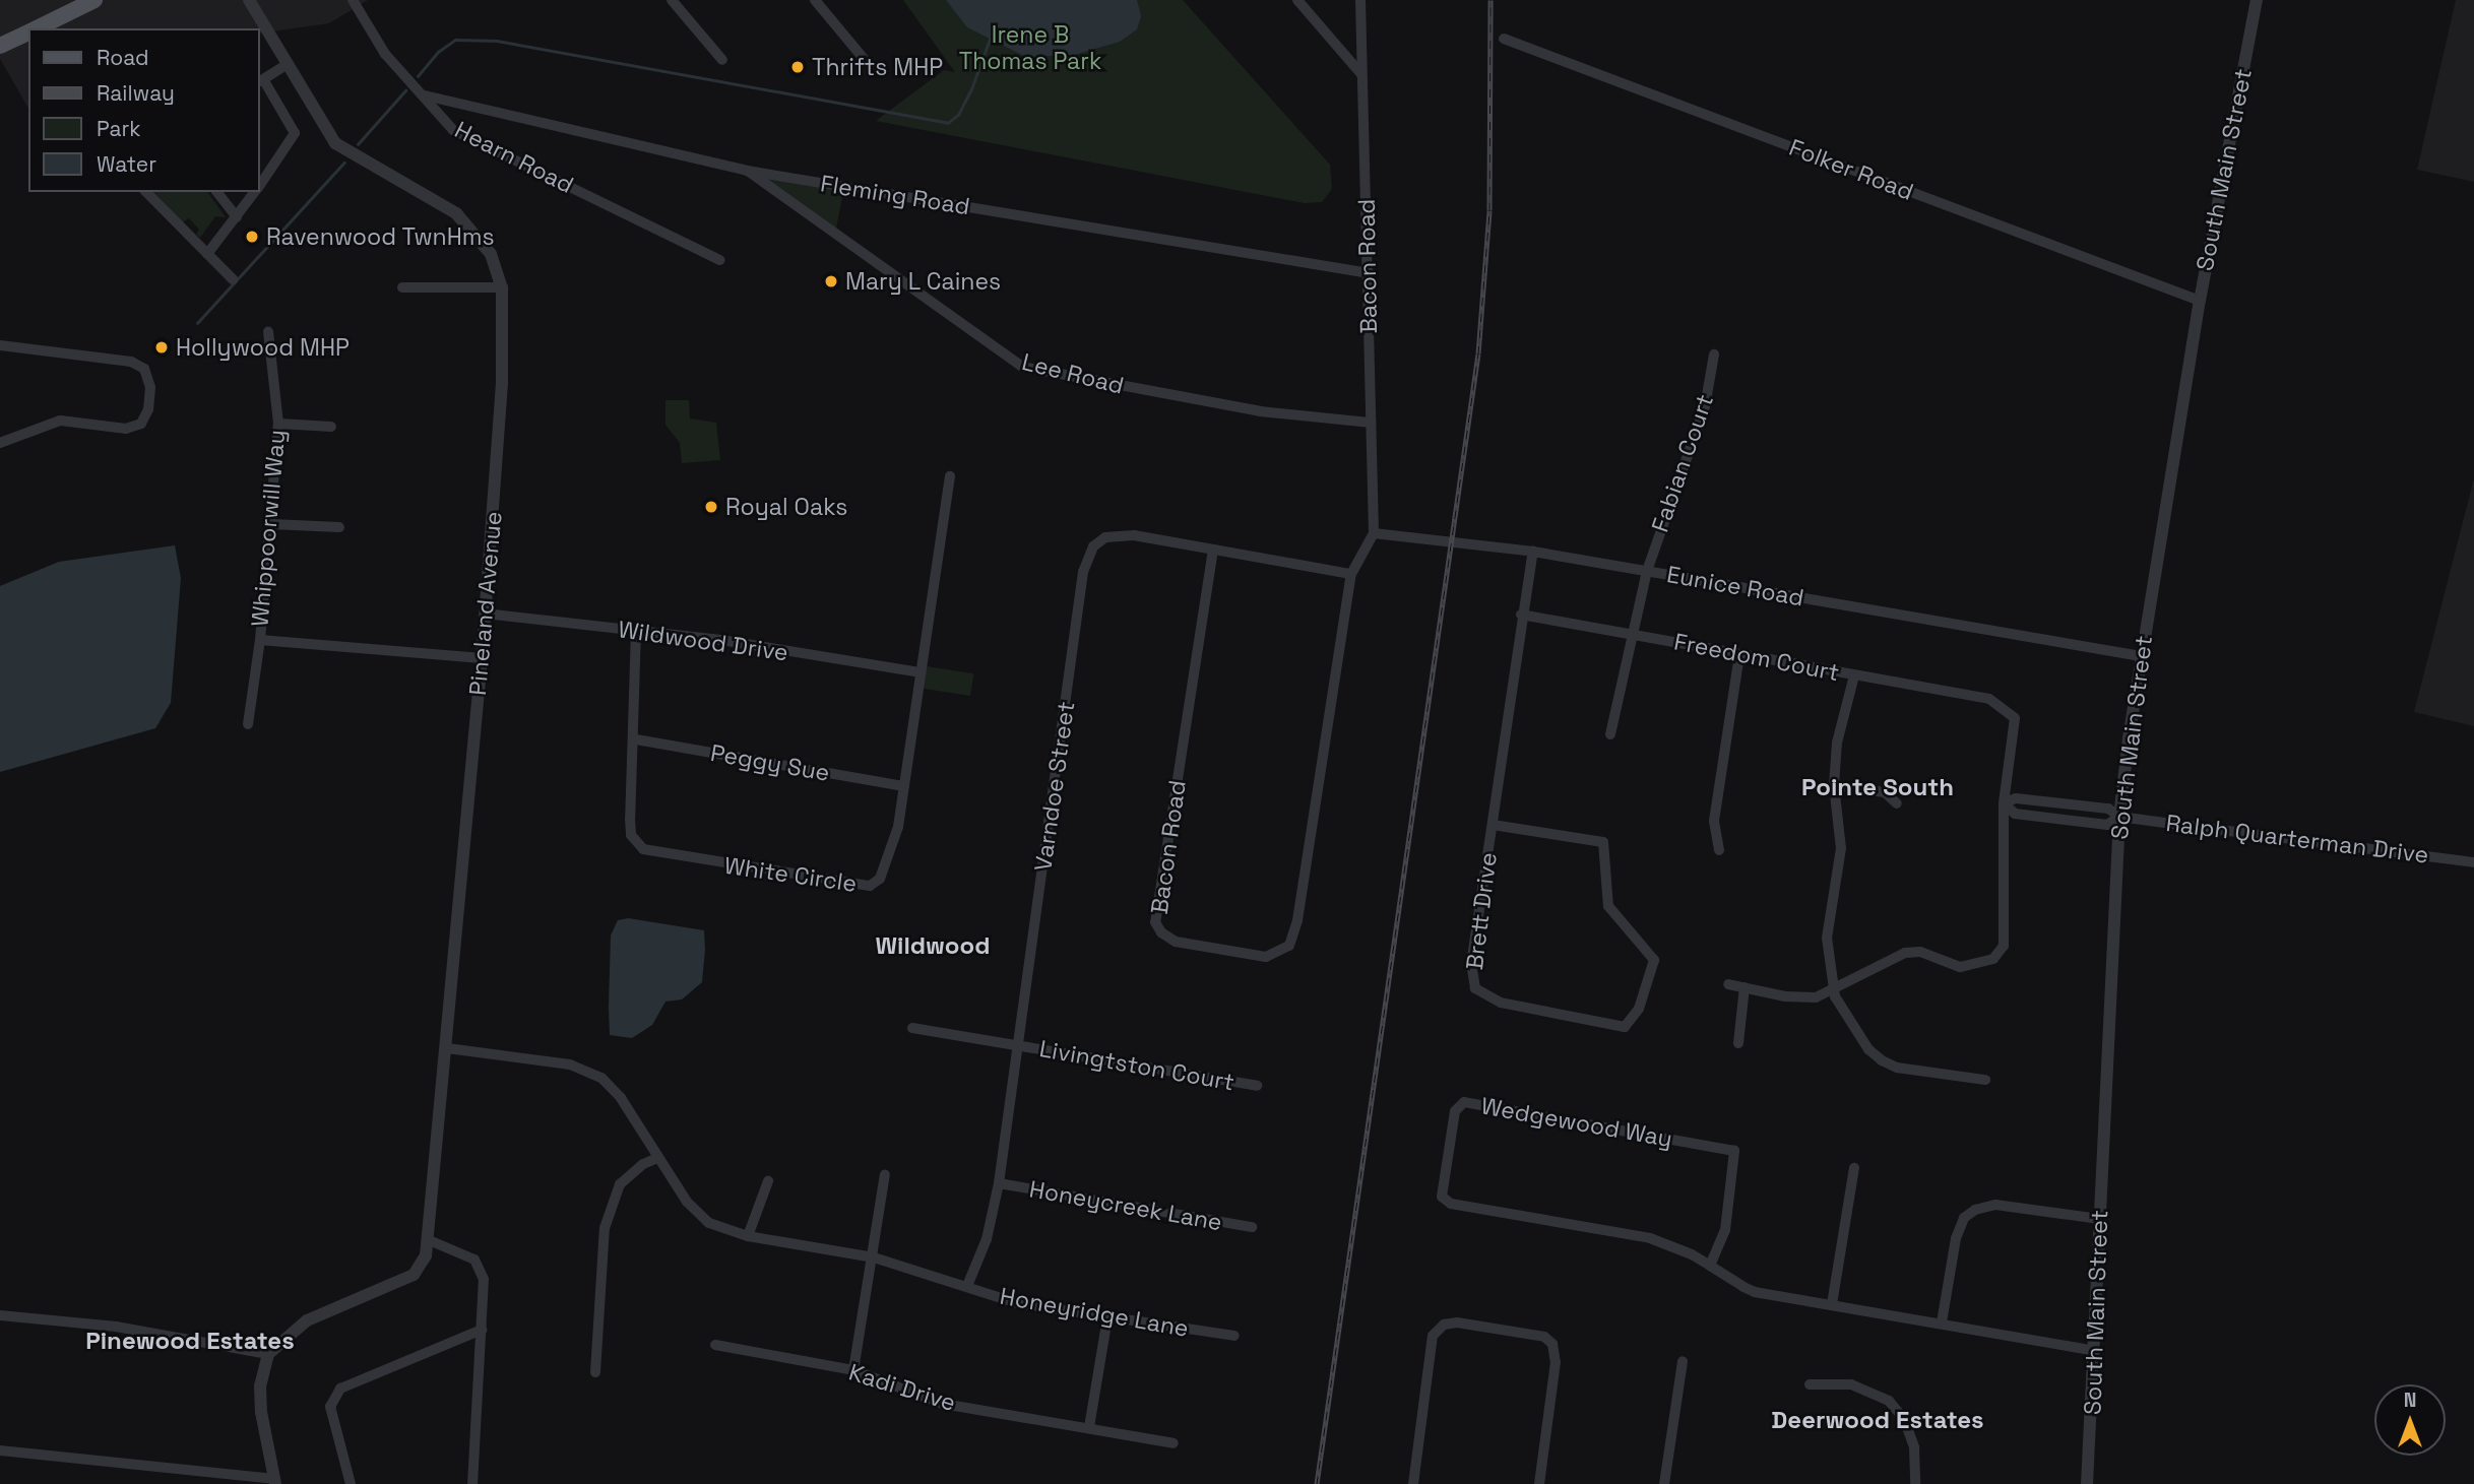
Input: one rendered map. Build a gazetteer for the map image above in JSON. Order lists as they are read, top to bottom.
{
  "streets": {
    "street": [
      "Hearn Road",
      "Folker Road",
      "South Main Street",
      "Fleming Road",
      "Bacon Road",
      "Lee Road",
      "Fabian Court",
      "Whippoorwill Way",
      "Eunice Road",
      "Pineland Avenue",
      "Wildwood Drive",
      "Freedom Court",
      "Peggy Sue",
      "Varndoe Street",
      "Ralph Quarterman Drive",
      "White Circle",
      "Brett Drive",
      "Livingtston Court",
      "Wedgewood Way",
      "Honeycreek Lane",
      "Honeyridge Lane",
      "Kadi Drive"
    ]
  },
  "crossings": [
    ["Hearn Road", "Fleming Road"],
    ["Folker Road", "South Main Street"],
    ["South Main Street", "Eunice Road"],
    ["South Main Street", "Ralph Quarterman Drive"],
    ["South Main Street", "Wedgewood Way"],
    ["Fleming Road", "Bacon Road"],
    ["Fleming Road", "Lee Road"],
    ["Bacon Road", "Lee Road"],
    ["Bacon Road", "Eunice Road"],
    ["Bacon Road", "Varndoe Street"],
    ["Fabian Court", "Eunice Road"],
    ["Fabian Court", "Freedom Court"],
    ["Eunice Road", "Brett Drive"],
    ["Pineland Avenue", "Wildwood Drive"],
    ["Wildwood Drive", "White Circle"],
    ["Freedom Court", "Ralph Quarterman Drive"],
    ["Freedom Court", "Brett Drive"],
    ["Peggy Sue", "White Circle"],
    ["Varndoe Street", "Livingtston Court"],
    ["Varndoe Street", "Honeycreek Lane"],
    ["Varndoe Street", "Honeyridge Lane"]
  ],
  "districts": [
    "Pointe South",
    "Wildwood",
    "Pinewood Estates",
    "Deerwood Estates"
  ],
  "parks": ["Irene B Thomas Park"],
  "places": [
    "Thrifts MHP",
    "Ravenwood TwnHms",
    "Mary L Caines",
    "Hollywood MHP",
    "Royal Oaks"
  ],
  "legend": [
    "Road",
    "Railway",
    "Park",
    "Water"
  ],
  "north": "top"
}
